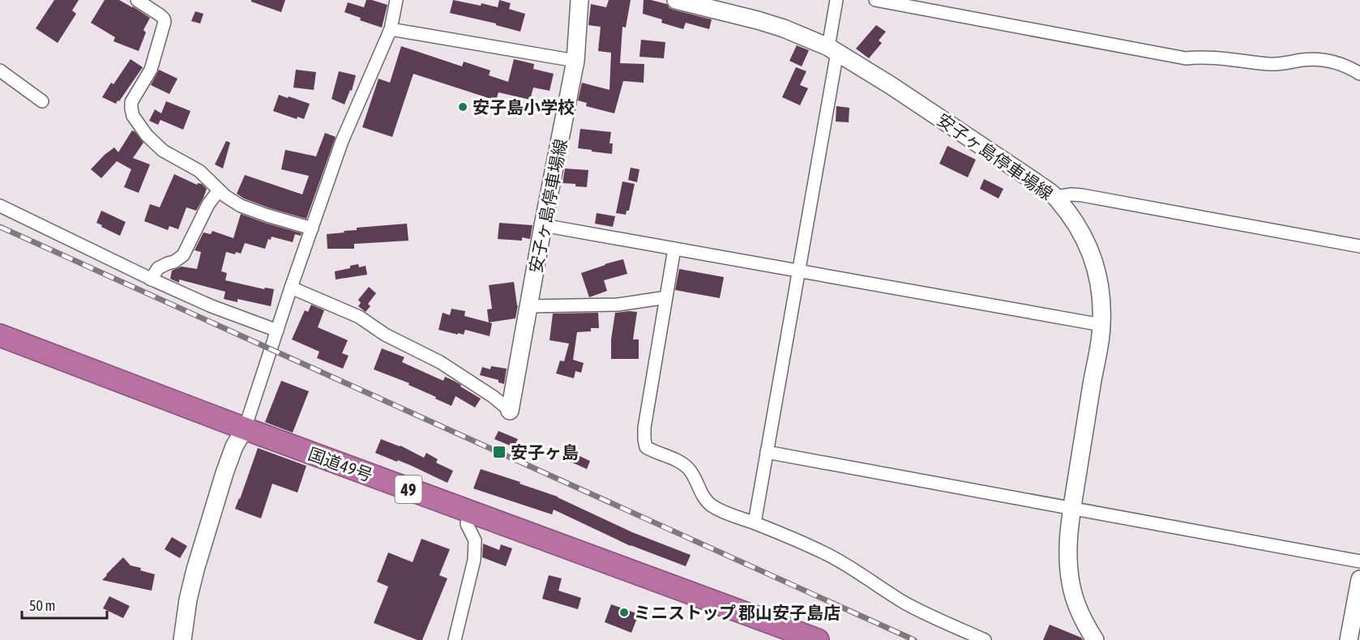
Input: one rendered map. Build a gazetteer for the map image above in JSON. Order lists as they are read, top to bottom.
{
  "streets": {
    "highway": ["国道49号", "49"],
    "main road": ["安子ヶ島停車場線"]
  },
  "places": {
    "other": ["安子島小学校", "ミニストップ 郡山安子島店"],
    "transit": ["安子ヶ島"]
  },
  "scale_bar": "50 m"
}
